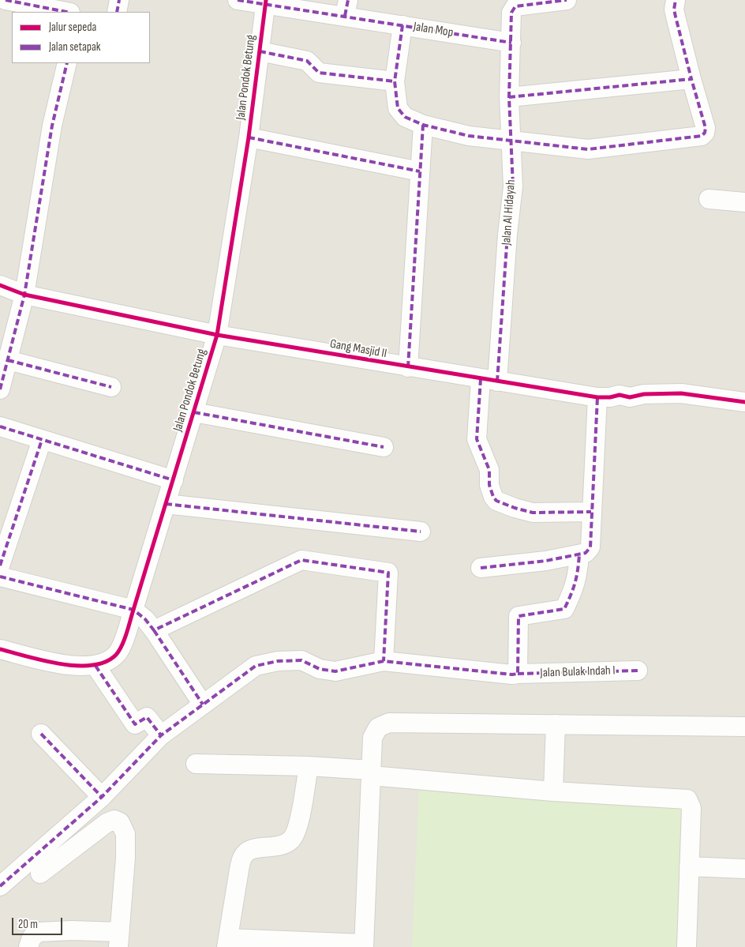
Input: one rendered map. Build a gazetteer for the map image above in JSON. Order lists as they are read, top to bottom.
{
  "streets": {
    "street": [
      "Jalan Mop",
      "Jalan Pondok Betung",
      "Jalan Al Hidayah",
      "Gang Masjid II",
      "Jalan Bulak Indah I"
    ]
  },
  "crossings": [
    ["Jalan Mop", "Jalan Pondok Betung"],
    ["Jalan Mop", "Jalan Al Hidayah"],
    ["Jalan Pondok Betung", "Gang Masjid II"],
    ["Jalan Al Hidayah", "Gang Masjid II"]
  ],
  "legend": ["Jalur sepeda", "Jalan setapak"],
  "scale_bar": "20 m"
}
